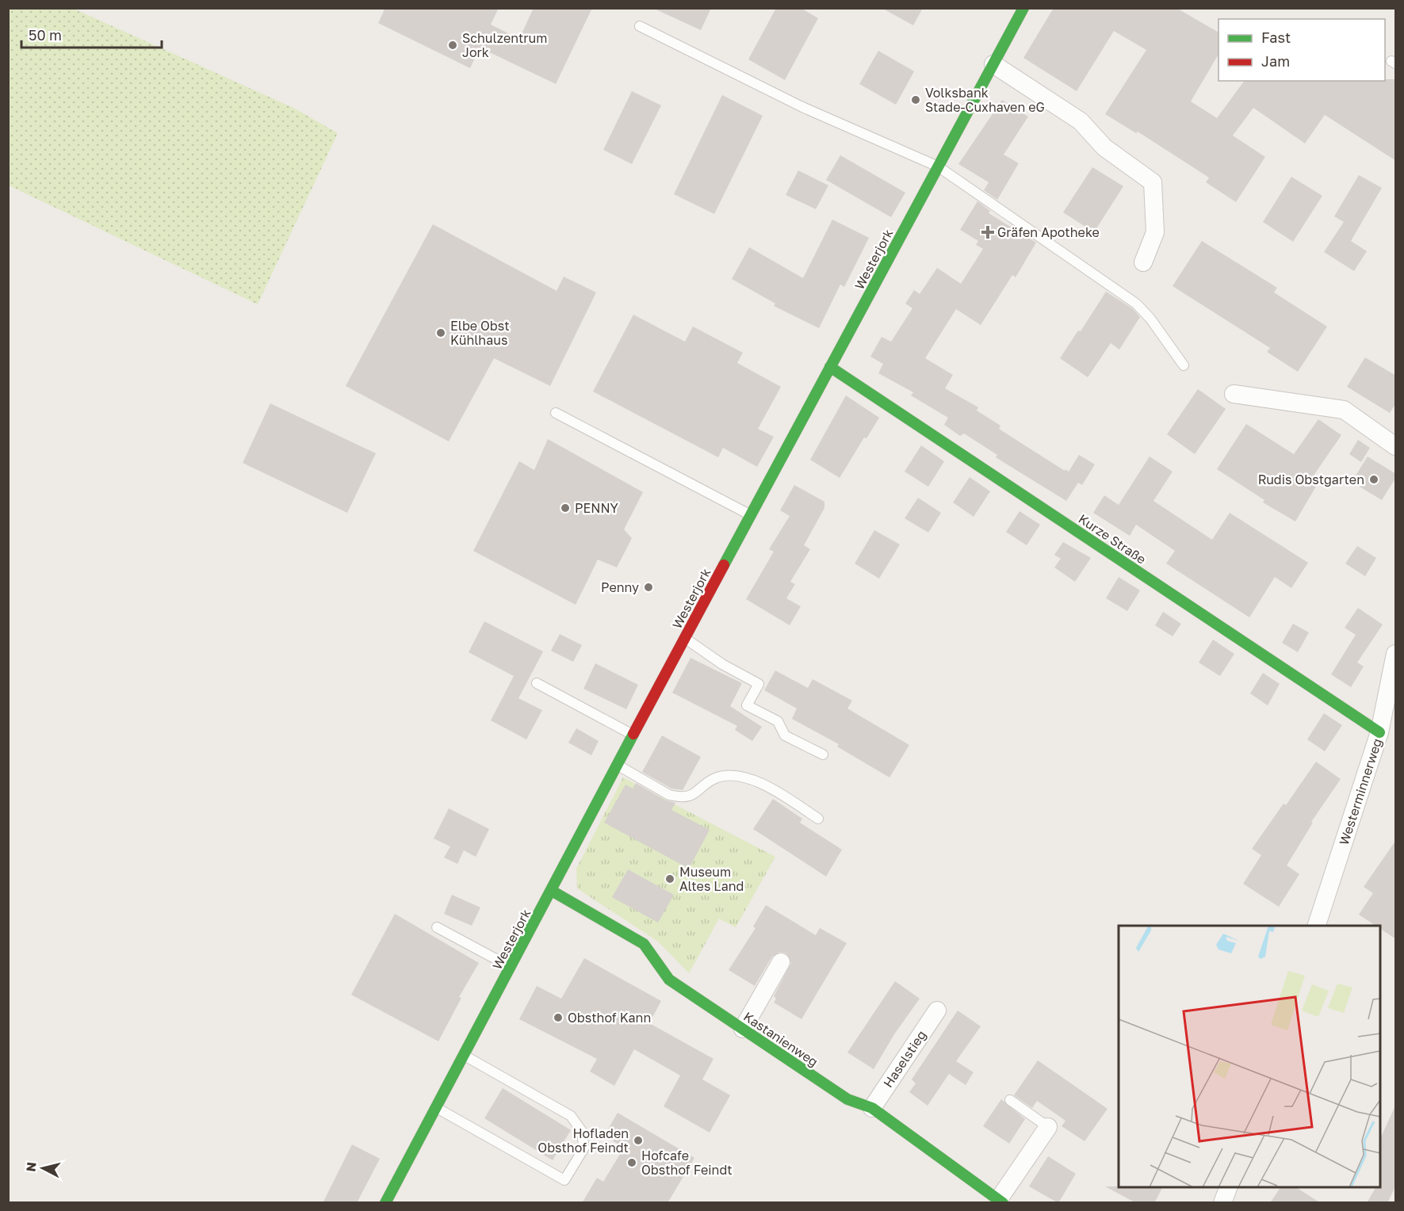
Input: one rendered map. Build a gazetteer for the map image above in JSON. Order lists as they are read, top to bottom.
{
  "streets": {
    "main road": ["Westerjork", "Kurze Straße", "Kastanienweg"],
    "street": ["Westerminnerweg", "Haselstieg"]
  },
  "crossings": [
    ["Westerjork", "Kurze Straße"],
    ["Westerjork", "Kastanienweg"],
    ["Kurze Straße", "Westerminnerweg"],
    ["Kastanienweg", "Haselstieg"]
  ],
  "places": {
    "other": [
      "Schulzentrum Jork",
      "Volksbank Stade-Cuxhaven eG",
      "Elbe Obst Kühlhaus",
      "Rudis Obstgarten",
      "PENNY",
      "Penny",
      "Museum Altes Land",
      "Obsthof Kann",
      "Hofladen Obsthof Feindt",
      "Hofcafe Obsthof Feindt"
    ],
    "health": ["Gräfen Apotheke"]
  },
  "legend": ["Fast", "Jam"],
  "scale_bar": "50 m",
  "north": "left"
}
